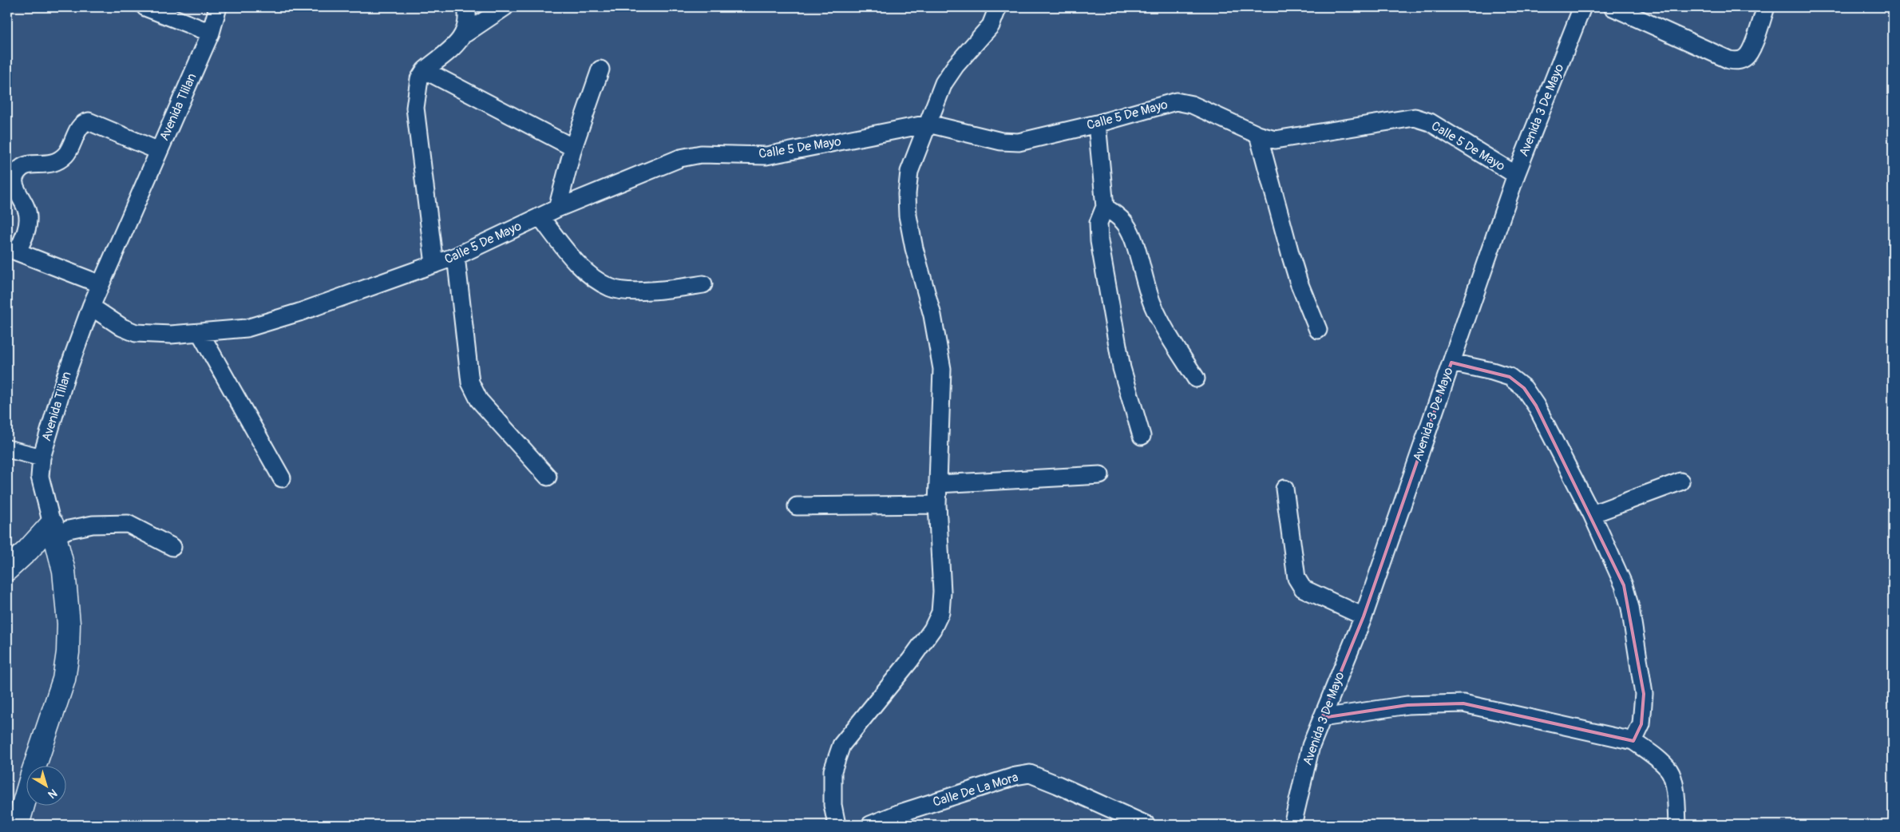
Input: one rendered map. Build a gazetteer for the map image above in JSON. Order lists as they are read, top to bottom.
{
  "streets": {
    "main road": ["Avenida Tlilan"],
    "street": ["Avenida 3 De Mayo", "Calle 5 De Mayo", "Calle De La Mora"]
  },
  "crossings": [
    ["Avenida Tlilan", "Calle 5 De Mayo"],
    ["Avenida 3 De Mayo", "Calle 5 De Mayo"]
  ],
  "north": "bottom right"
}
